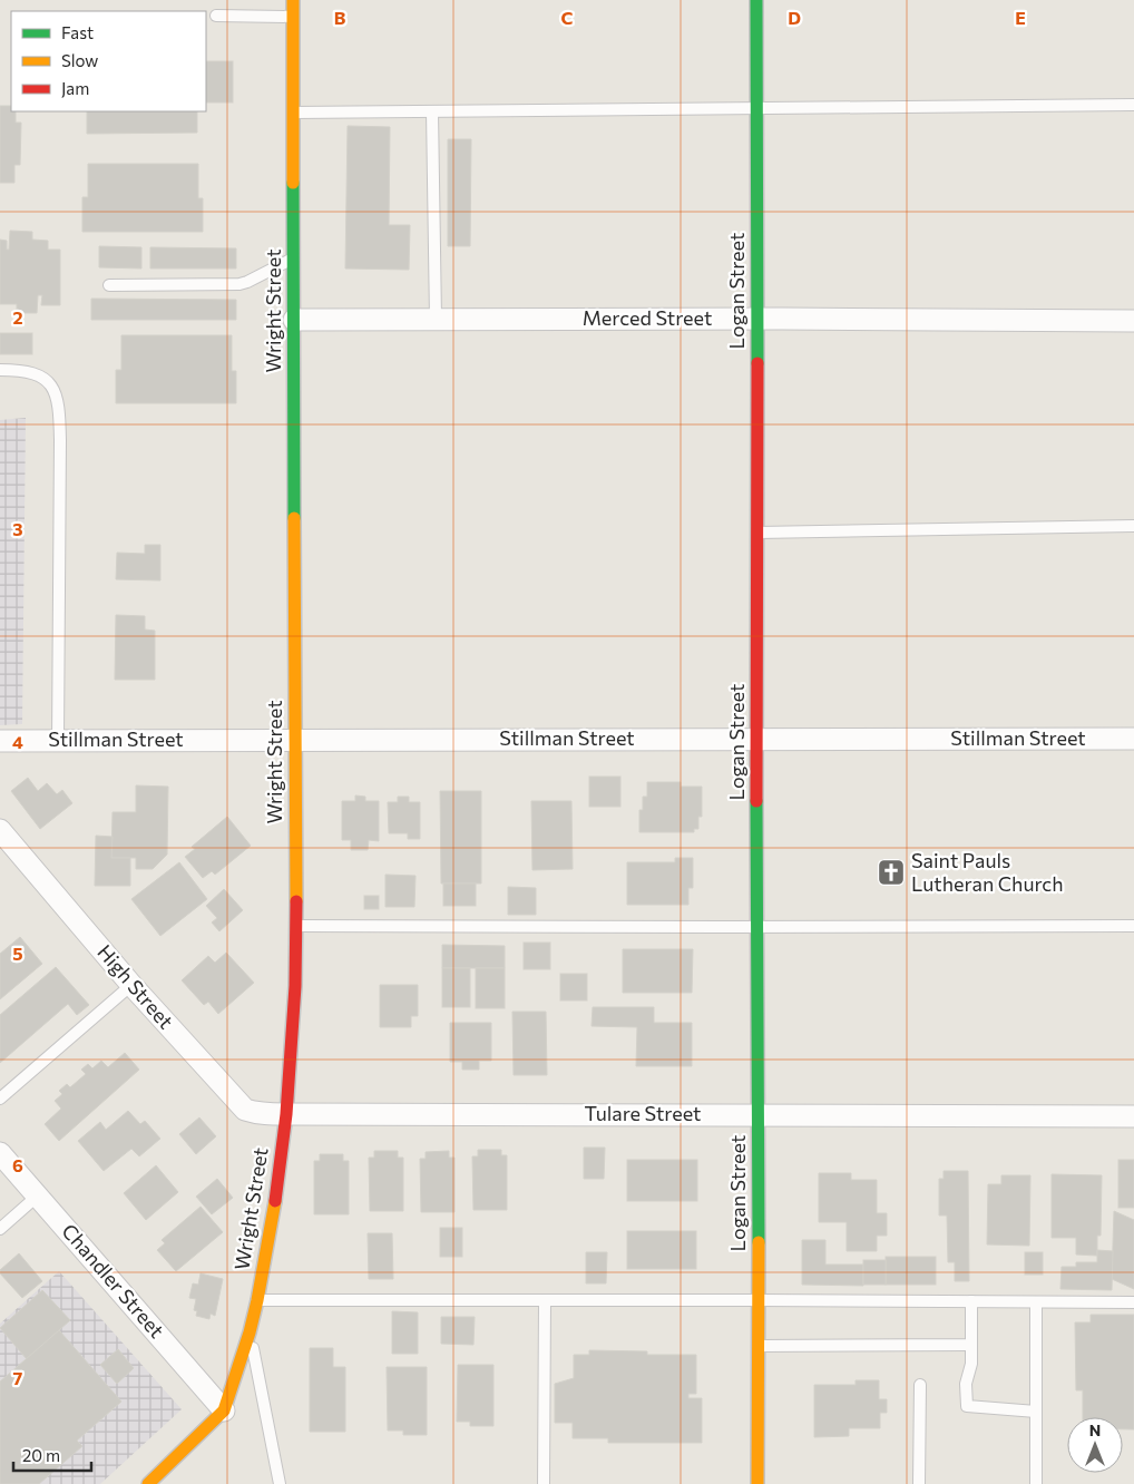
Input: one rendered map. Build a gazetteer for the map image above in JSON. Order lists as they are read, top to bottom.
{
  "streets": {
    "street": [
      "Logan Street",
      "Wright Street",
      "Merced Street",
      "Stillman Street",
      "High Street",
      "Tulare Street",
      "Chandler Street"
    ]
  },
  "crossings": [
    ["Logan Street", "Merced Street"],
    ["Logan Street", "Stillman Street"],
    ["Logan Street", "Tulare Street"],
    ["Wright Street", "Merced Street"],
    ["Wright Street", "Stillman Street"],
    ["Wright Street", "High Street"],
    ["Wright Street", "Tulare Street"],
    ["Wright Street", "Chandler Street"],
    ["High Street", "Tulare Street"]
  ],
  "places": {
    "church": ["Saint Pauls Lutheran Church"]
  },
  "legend": ["Fast", "Slow", "Jam"],
  "scale_bar": "20 m",
  "north": "top",
  "grid": {
    "columns": [
      "B",
      "C",
      "D",
      "E"
    ],
    "rows": [
      "2",
      "3",
      "4",
      "5",
      "6",
      "7"
    ]
  }
}
